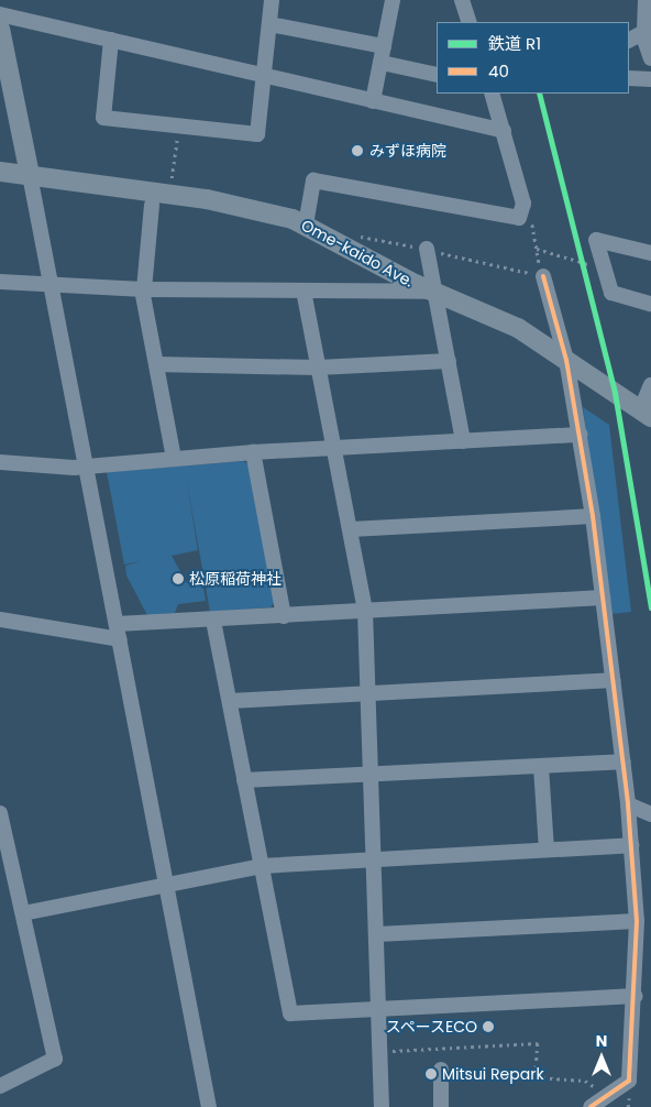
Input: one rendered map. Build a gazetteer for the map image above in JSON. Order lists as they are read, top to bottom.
{
  "streets": {
    "main road": ["Ome-kaido Ave."]
  },
  "places": [
    "みずほ病院",
    "松原稲荷神社",
    "スペースECO",
    "Mitsui Repark"
  ],
  "lines": ["rail line R1", "transit line 40"],
  "legend": ["鉄道 R1", "40"],
  "north": "top"
}
